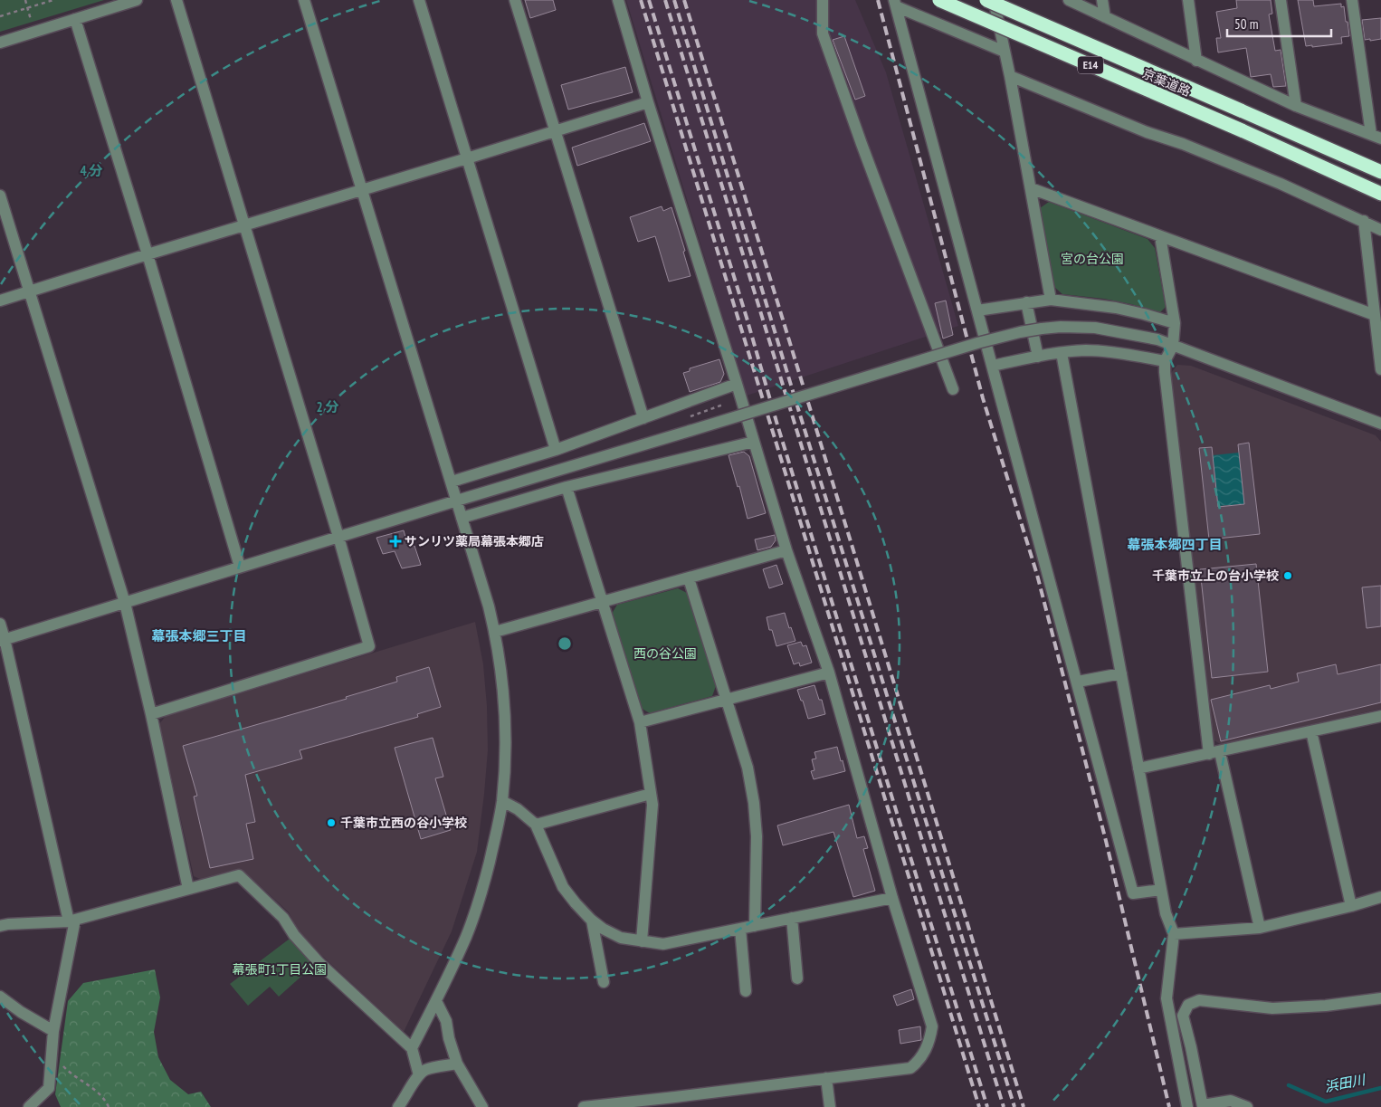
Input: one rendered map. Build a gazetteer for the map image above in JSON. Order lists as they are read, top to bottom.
{
  "streets": {
    "highway": ["E14", "京葉道路"]
  },
  "districts": ["幕張本郷四丁目", "幕張本郷三丁目"],
  "water": ["浜田川"],
  "parks": ["宮の台公園", "西の谷公園", "幕張町1丁目公園"],
  "places": {
    "health": ["サンリツ薬局幕張本郷店"],
    "other": ["千葉市立上の台小学校", "千葉市立西の谷小学校"]
  },
  "scale_bar": "50 m",
  "rings": ["4 分", "2 分"]
}
